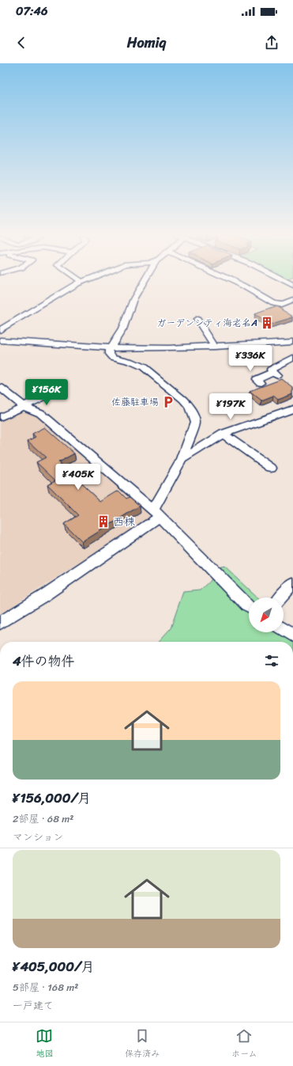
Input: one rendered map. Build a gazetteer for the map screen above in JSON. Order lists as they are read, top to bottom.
{
  "places": {
    "building": ["ガーデンシティ海老名A", "西棟"],
    "parking": ["佐藤駐車場"]
  },
  "north": "bottom left",
  "page": {
    "status": "07:46",
    "header": "Homiq",
    "price": [
      "¥336K",
      "¥156K",
      "¥197K",
      "¥405K"
    ],
    "heading": "4件の物件",
    "list": [
      {
        "name": "¥156,000/月",
        "note": "2部屋 · 68 m² · マンション"
      },
      {
        "name": "¥405,000/月",
        "note": "5部屋 · 168 m² · 一戸建て"
      }
    ],
    "tabs": ["地図", "保存済み", "ホーム"]
  }
}
